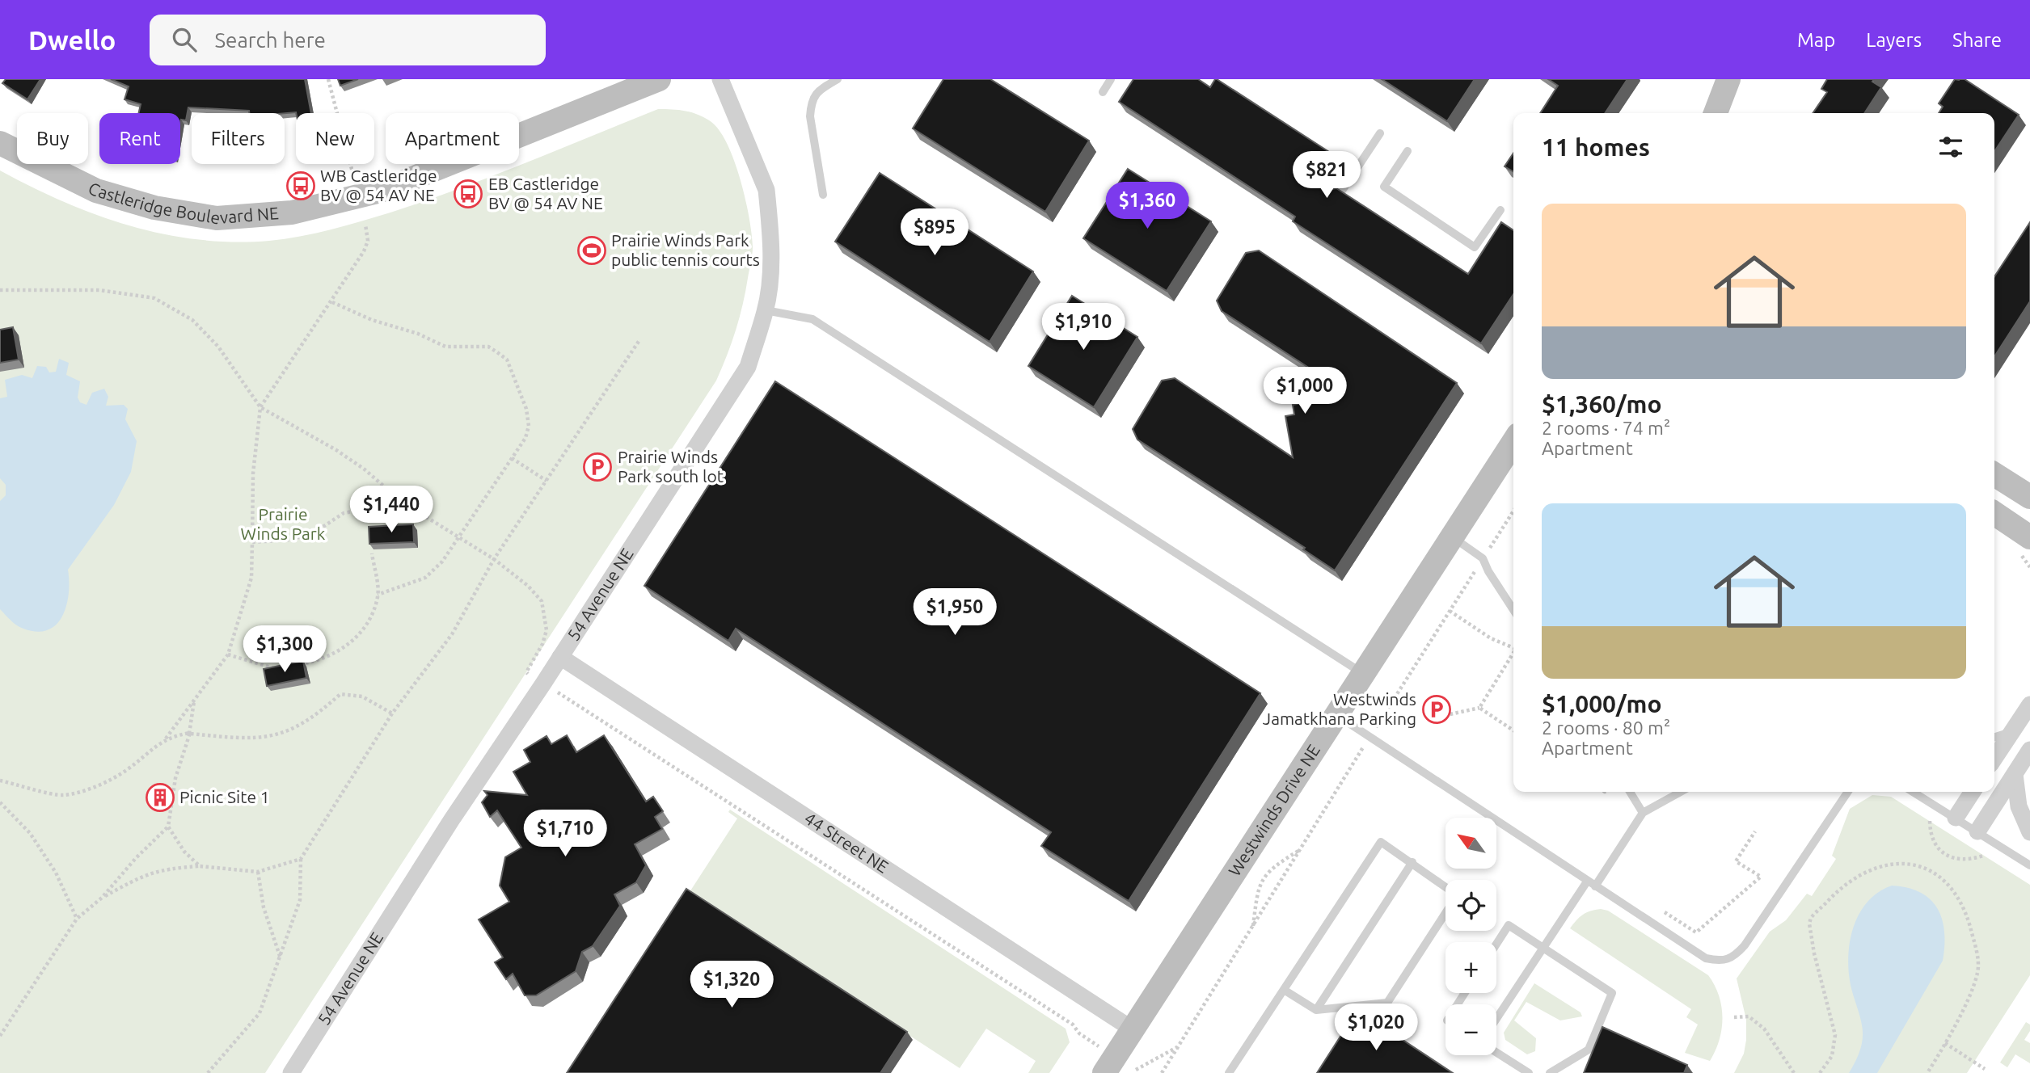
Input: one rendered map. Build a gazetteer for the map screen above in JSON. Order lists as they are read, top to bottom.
{
  "streets": {
    "street": [
      "Castleridge Boulevard NE",
      "54 Avenue NE",
      "Westwinds Drive NE",
      "44 Street NE"
    ]
  },
  "crossings": [
    ["54 Avenue NE", "44 Street NE"],
    ["Westwinds Drive NE", "44 Street NE"]
  ],
  "parks": ["Prairie Winds Park"],
  "places": {
    "bus stop": ["WB Castleridge BV @ 54 AV NE", "EB Castleridge BV @ 54 AV NE"],
    "sports": ["Prairie Winds Park public tennis courts"],
    "parking": ["Prairie Winds Park south lot", "Westwinds Jamatkhana Parking"],
    "building": ["Picnic Site 1"]
  },
  "north": "top left",
  "page": {
    "header": "Dwello",
    "search": "Search here",
    "nav": ["Map", "Layers", "Share"],
    "chip": [
      "Buy",
      "Rent",
      "Filters",
      "New",
      "Apartment"
    ],
    "heading": "11 homes",
    "price": [
      "$821",
      "$1,360",
      "$895",
      "$1,910",
      "$1,000",
      "$1,440",
      "$1,950",
      "$1,300",
      "$1,710",
      "$1,320",
      "$1,020"
    ],
    "list": [
      {
        "name": "$1,360/mo",
        "note": "2 rooms · 74 m² · Apartment"
      },
      {
        "name": "$1,000/mo",
        "note": "2 rooms · 80 m² · Apartment"
      }
    ],
    "map_buttons": ["+", "−"]
  }
}
